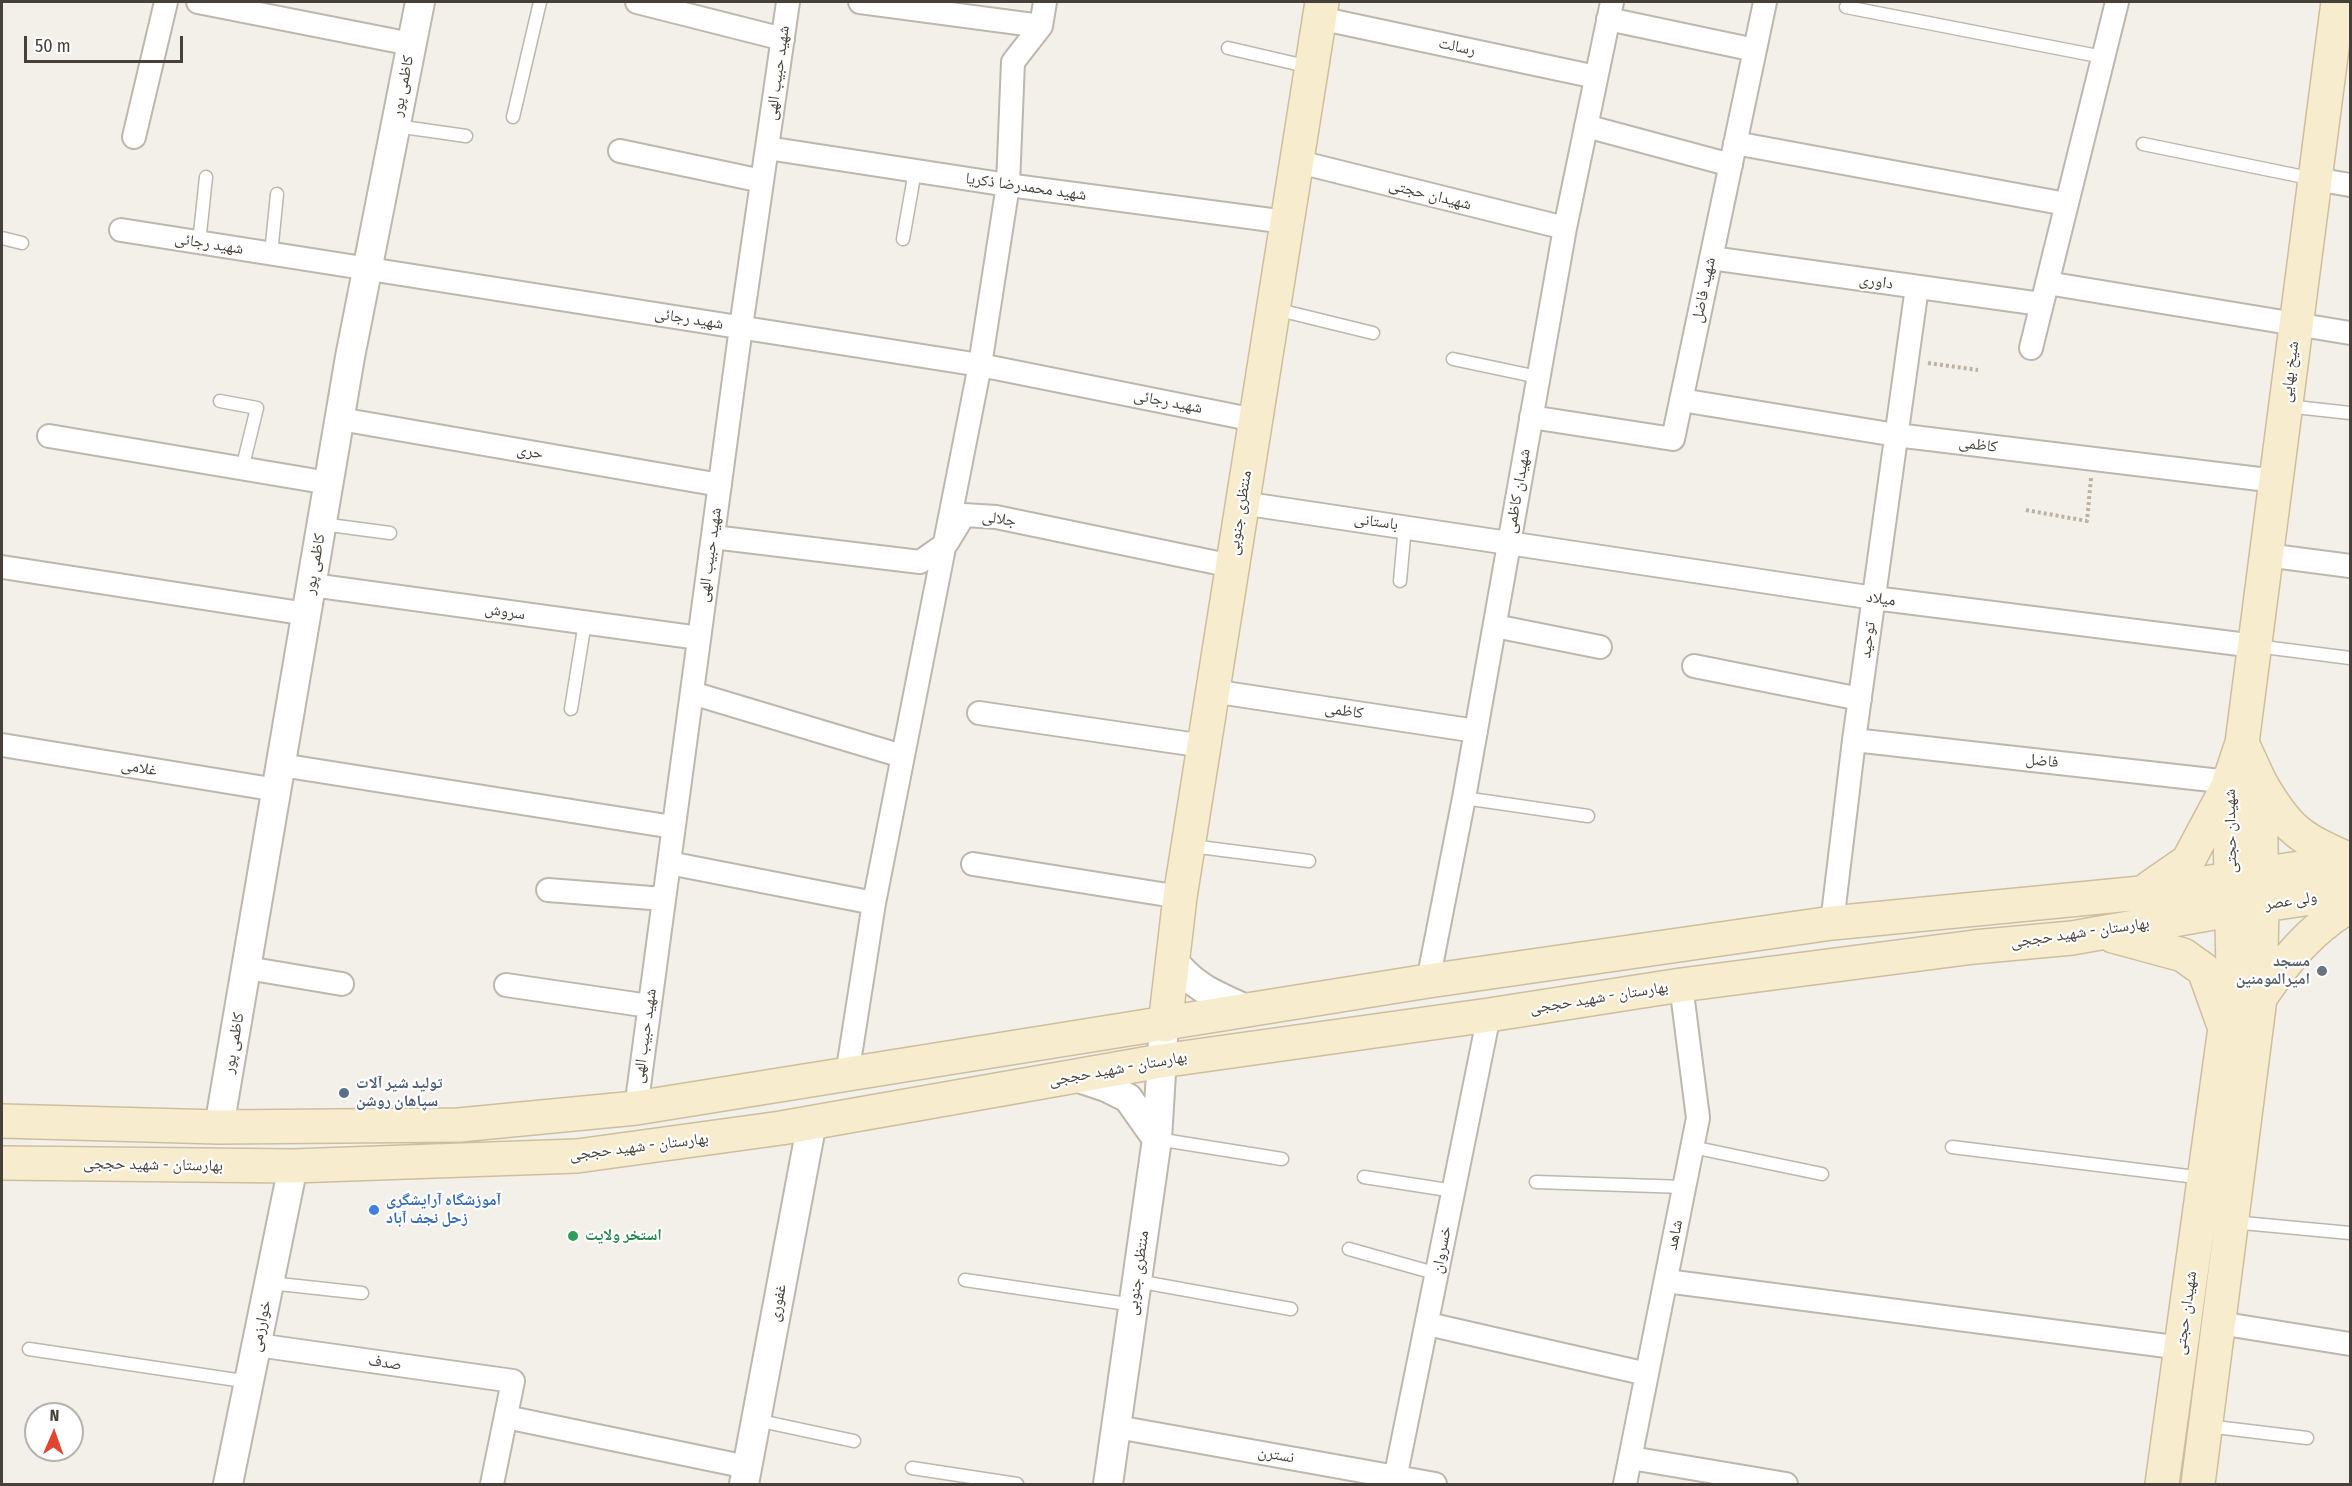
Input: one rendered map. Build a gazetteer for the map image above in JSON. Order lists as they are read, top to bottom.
{
  "streets": {
    "main road": [
      "شهیدان حجتی",
      "شیخ بهایی",
      "منتظری جنوبی",
      "ولی عصر",
      "بهارستان - شهید حججی"
    ],
    "street": [
      "رسالت",
      "شهید حبیب الهی",
      "کاظمی پور",
      "شهید محمدرضا ذکریا",
      "شهید رجائی",
      "داوری",
      "شهید فاضل",
      "کاظمی",
      "حری",
      "شهیدان کاظمی",
      "جلالی",
      "باستانی",
      "میلاد",
      "سروش",
      "توحید",
      "فاضل",
      "غلامی",
      "شاهد",
      "خسروان",
      "غفوری",
      "خوارزمی",
      "صدف",
      "نسترن"
    ]
  },
  "crossings": [
    ["رسالت", "شهیدان کاظمی"],
    ["رسالت", "منتظری جنوبی"],
    ["شهید حبیب الهی", "شهید محمدرضا ذکریا"],
    ["شهید حبیب الهی", "شهید رجائی"],
    ["شهید حبیب الهی", "حری"],
    ["شهید حبیب الهی", "جلالی"],
    ["شهید حبیب الهی", "سروش"],
    ["شهید حبیب الهی", "غلامی"],
    ["شهید حبیب الهی", "بهارستان - شهید حججی"],
    ["کاظمی پور", "شهید رجائی"],
    ["کاظمی پور", "حری"],
    ["کاظمی پور", "سروش"],
    ["کاظمی پور", "غلامی"],
    ["کاظمی پور", "بهارستان - شهید حججی"],
    ["شهید محمدرضا ذکریا", "منتظری جنوبی"],
    ["شهیدان حجتی", "شیخ بهایی"],
    ["شهیدان حجتی", "شهیدان کاظمی"],
    ["شهیدان حجتی", "منتظری جنوبی"],
    ["شهیدان حجتی", "فاضل"],
    ["شهیدان حجتی", "ولی عصر"],
    ["شهیدان حجتی", "بهارستان - شهید حججی"],
    ["شهید رجائی", "منتظری جنوبی"],
    ["داوری", "شهید فاضل"],
    ["داوری", "شیخ بهایی"],
    ["داوری", "توحید"],
    ["شهید فاضل", "کاظمی"],
    ["شهید فاضل", "شهیدان کاظمی"],
    ["شیخ بهایی", "کاظمی"],
    ["شیخ بهایی", "میلاد"],
    ["کاظمی", "شهیدان کاظمی"],
    ["کاظمی", "منتظری جنوبی"],
    ["کاظمی", "توحید"],
    ["شهیدان کاظمی", "باستانی"],
    ["شهیدان کاظمی", "میلاد"],
    ["شهیدان کاظمی", "بهارستان - شهید حججی"],
    ["منتظری جنوبی", "جلالی"],
    ["منتظری جنوبی", "باستانی"],
    ["منتظری جنوبی", "بهارستان - شهید حججی"],
    ["منتظری جنوبی", "نسترن"],
    ["باستانی", "میلاد"],
    ["میلاد", "توحید"],
    ["توحید", "فاضل"],
    ["توحید", "بهارستان - شهید حججی"],
    ["ولی عصر", "بهارستان - شهید حججی"],
    ["بهارستان - شهید حججی", "شاهد"],
    ["بهارستان - شهید حججی", "خسروان"],
    ["بهارستان - شهید حججی", "غفوری"],
    ["بهارستان - شهید حججی", "خوارزمی"],
    ["خسروان", "نسترن"],
    ["خوارزمی", "صدف"]
  ],
  "places": [
    "مسجد امیرالمومنین",
    "تولید شیر آلات سپاهان روشن",
    "آموزشگاه آرایشگری زحل نجف آباد",
    "استخر ولایت"
  ],
  "scale_bar": "50 m",
  "north": "top"
}
